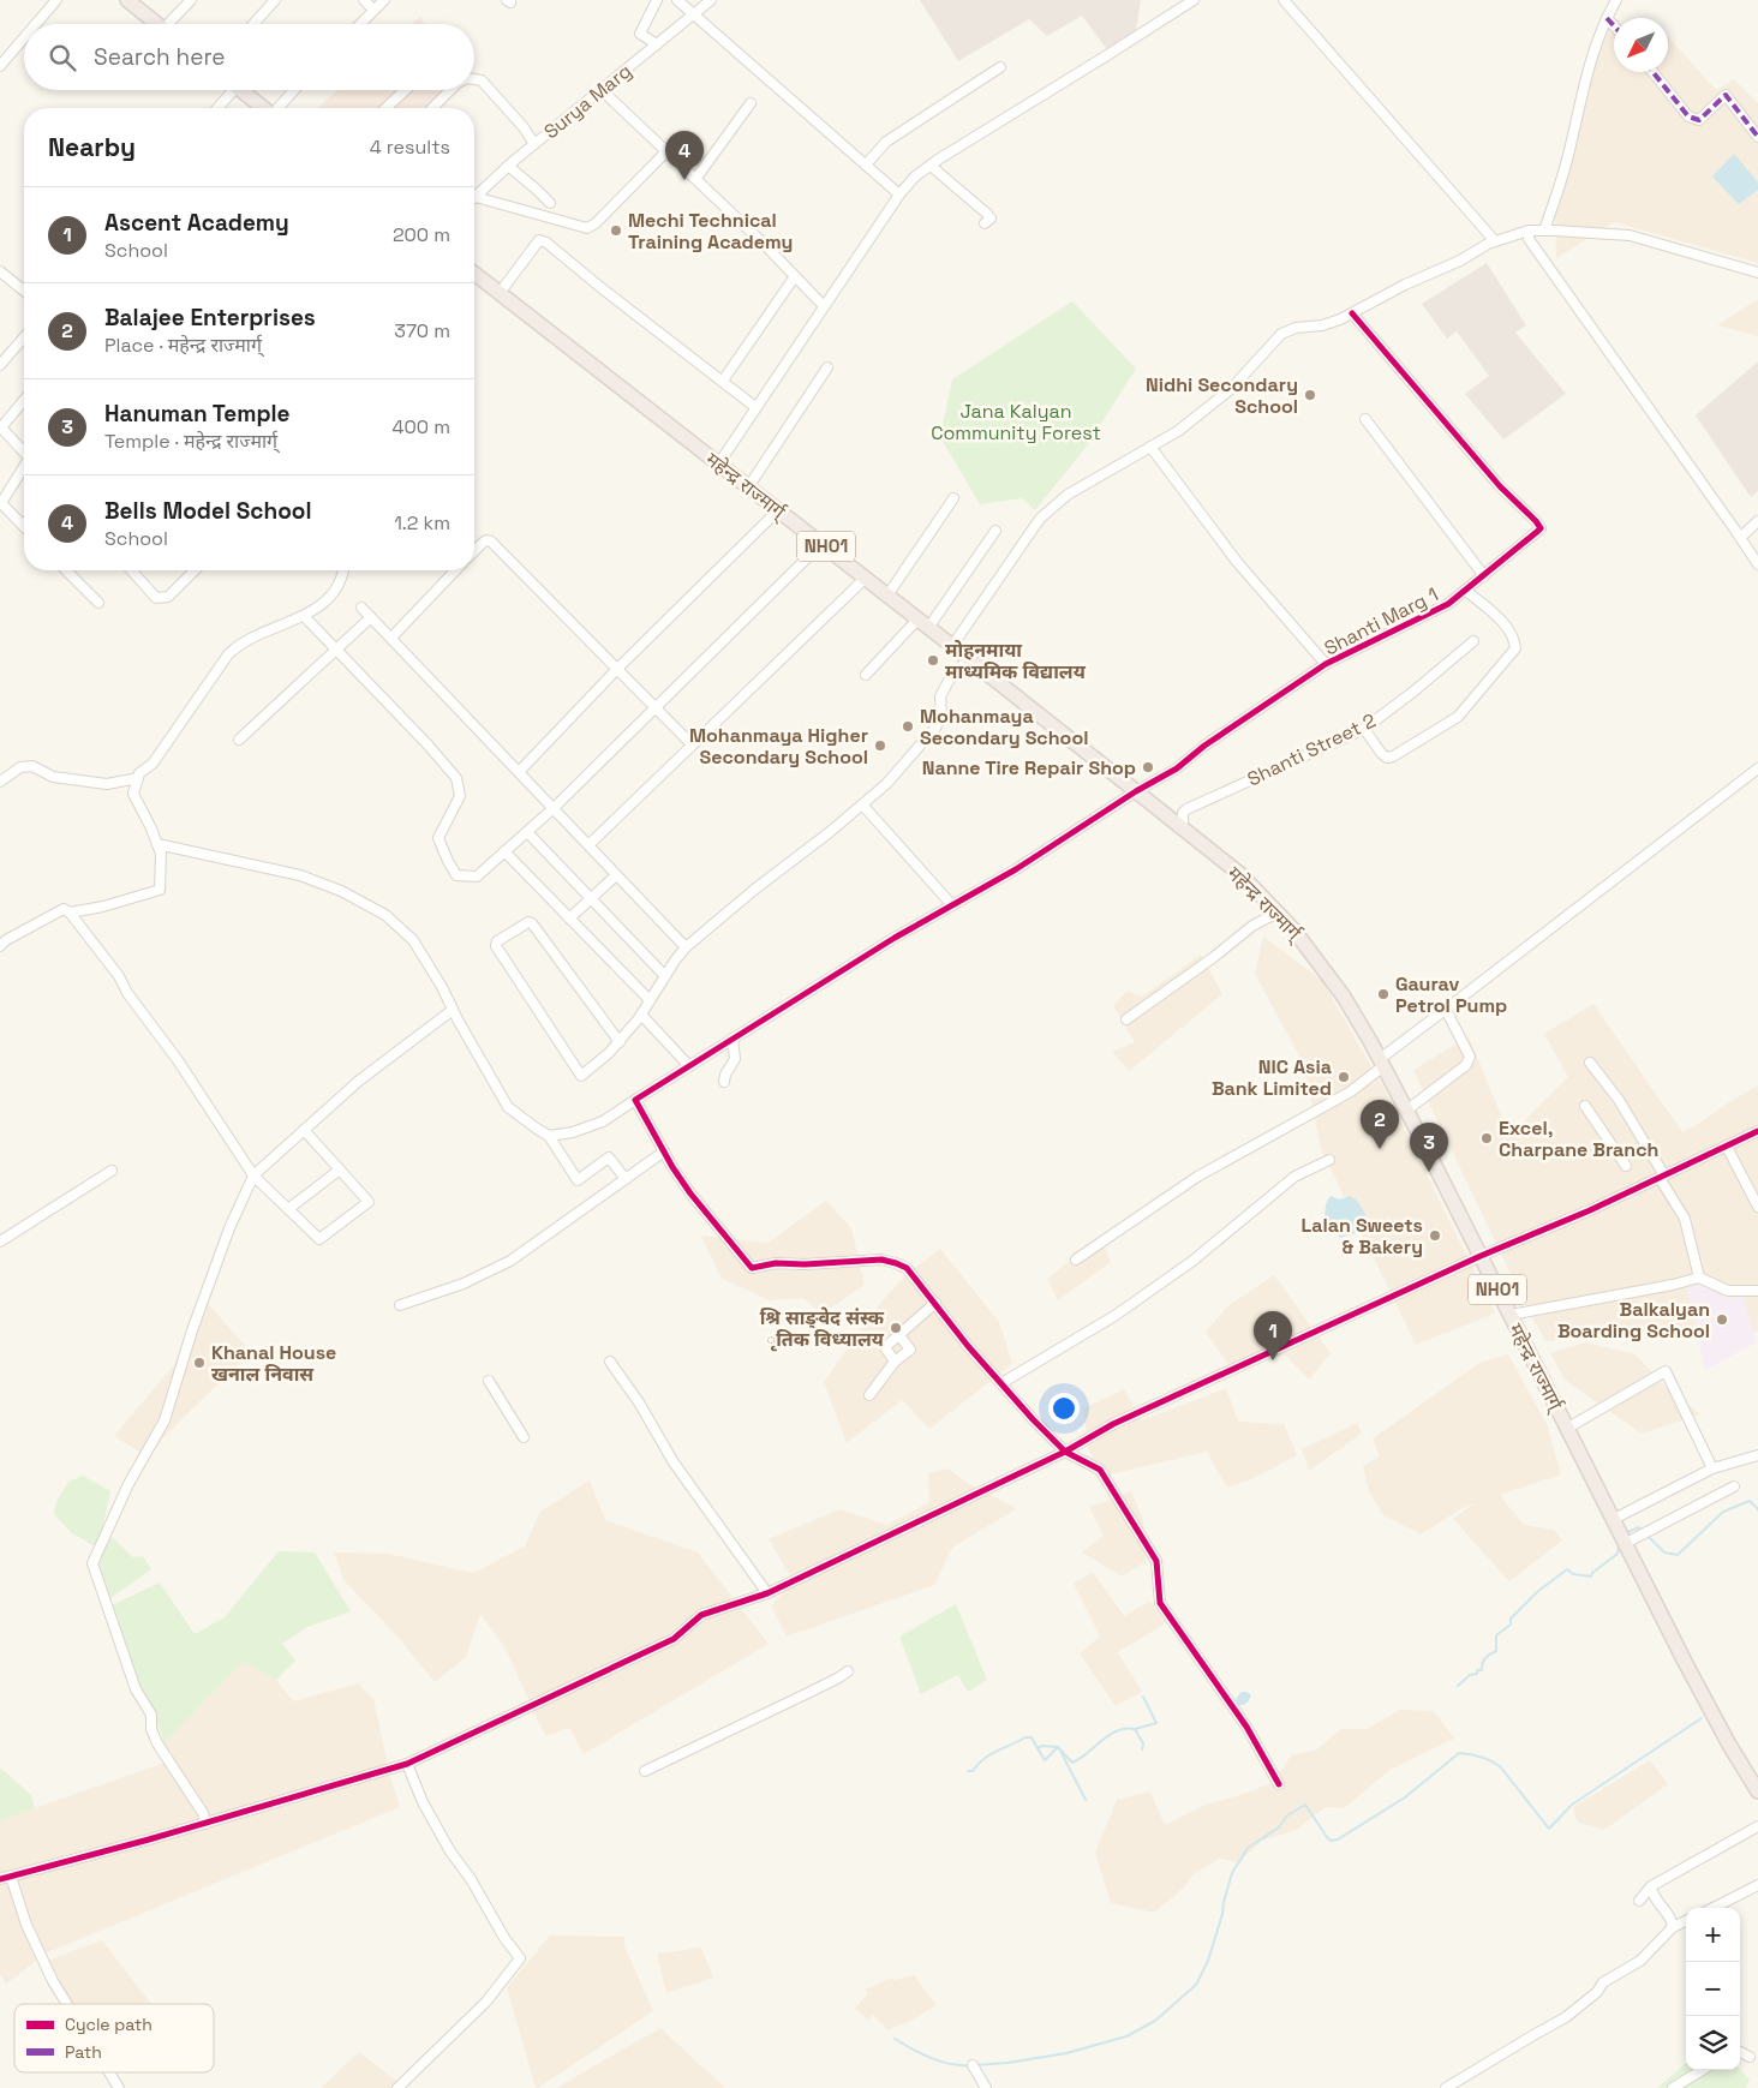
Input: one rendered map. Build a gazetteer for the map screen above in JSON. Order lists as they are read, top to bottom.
{
  "streets": {
    "highway": ["महेन्द्र राज्मार्ग्", "NH01"],
    "street": ["Surya Marg", "Shanti Marg 1", "Shanti Street 2"]
  },
  "crossings": [
    ["महेन्द्र राज्मार्ग्", "Shanti Marg 1"],
    ["महेन्द्र राज्मार्ग्", "Shanti Street 2"]
  ],
  "parks": ["Jana Kalyan Community Forest"],
  "places": [
    "Mechi Technical Training Academy",
    "Nidhi Secondary School",
    "मोहनमाया माध्यमिक विद्यालय",
    "Mohanmaya Secondary School",
    "Mohanmaya Higher Secondary School",
    "Nanne Tire Repair Shop",
    "Gaurav Petrol Pump",
    "NIC Asia Bank Limited",
    "Excel, Charpane Branch",
    "Lalan Sweets & Bakery",
    "Balkalyan Boarding School",
    "श्रि साङ्वेद संस्क ृतिक विध्यालय",
    "Khanal House खनाल निवास"
  ],
  "legend": ["Cycle path", "Path"],
  "north": "bottom left",
  "page": {
    "search": "Search here",
    "heading": ["Nearby", "4 results"],
    "pins": [
      "4",
      "2",
      "3",
      "1"
    ],
    "list": [
      {
        "mark": "1",
        "name": "Ascent Academy",
        "note": "School",
        "value": "200 m"
      },
      {
        "mark": "2",
        "name": "Balajee Enterprises",
        "note": "Place · महेन्द्र राज्मार्ग्",
        "value": "370 m"
      },
      {
        "mark": "3",
        "name": "Hanuman Temple",
        "note": "Temple · महेन्द्र राज्मार्ग्",
        "value": "400 m"
      },
      {
        "mark": "4",
        "name": "Bells Model School",
        "note": "School",
        "value": "1.2 km"
      }
    ],
    "map_buttons": ["+", "−"]
  }
}
